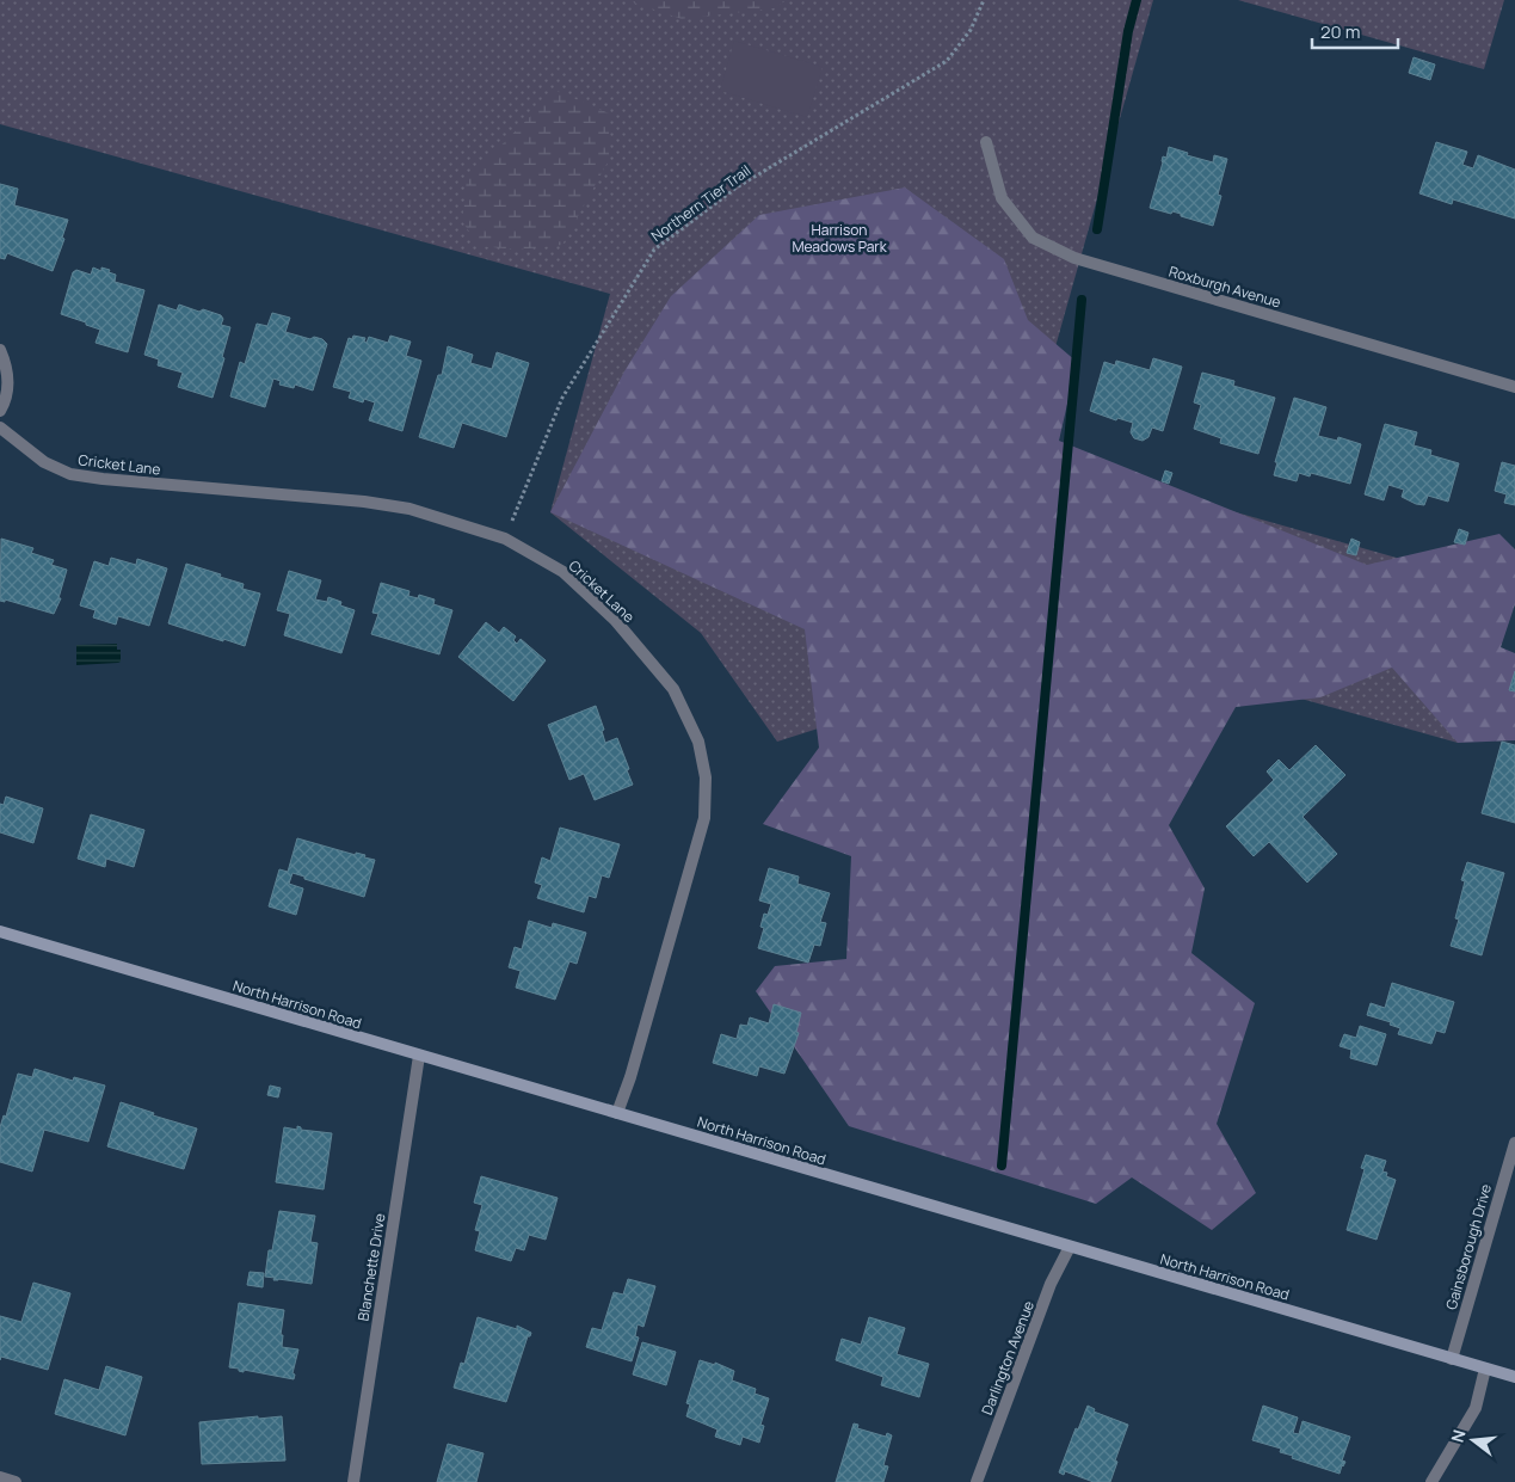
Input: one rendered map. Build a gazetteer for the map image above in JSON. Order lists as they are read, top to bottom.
{
  "streets": {
    "street": [
      "Roxburgh Avenue",
      "Cricket Lane",
      "North Harrison Road",
      "Gainsborough Drive",
      "Blanchette Drive",
      "Darlington Avenue"
    ],
    "path": ["Northern Tier Trail"]
  },
  "crossings": [
    ["Northern Tier Trail", "Cricket Lane"],
    ["Cricket Lane", "North Harrison Road"],
    ["North Harrison Road", "Gainsborough Drive"],
    ["North Harrison Road", "Blanchette Drive"],
    ["North Harrison Road", "Darlington Avenue"]
  ],
  "parks": ["Harrison Meadows Park"],
  "scale_bar": "20 m",
  "north": "left"
}
